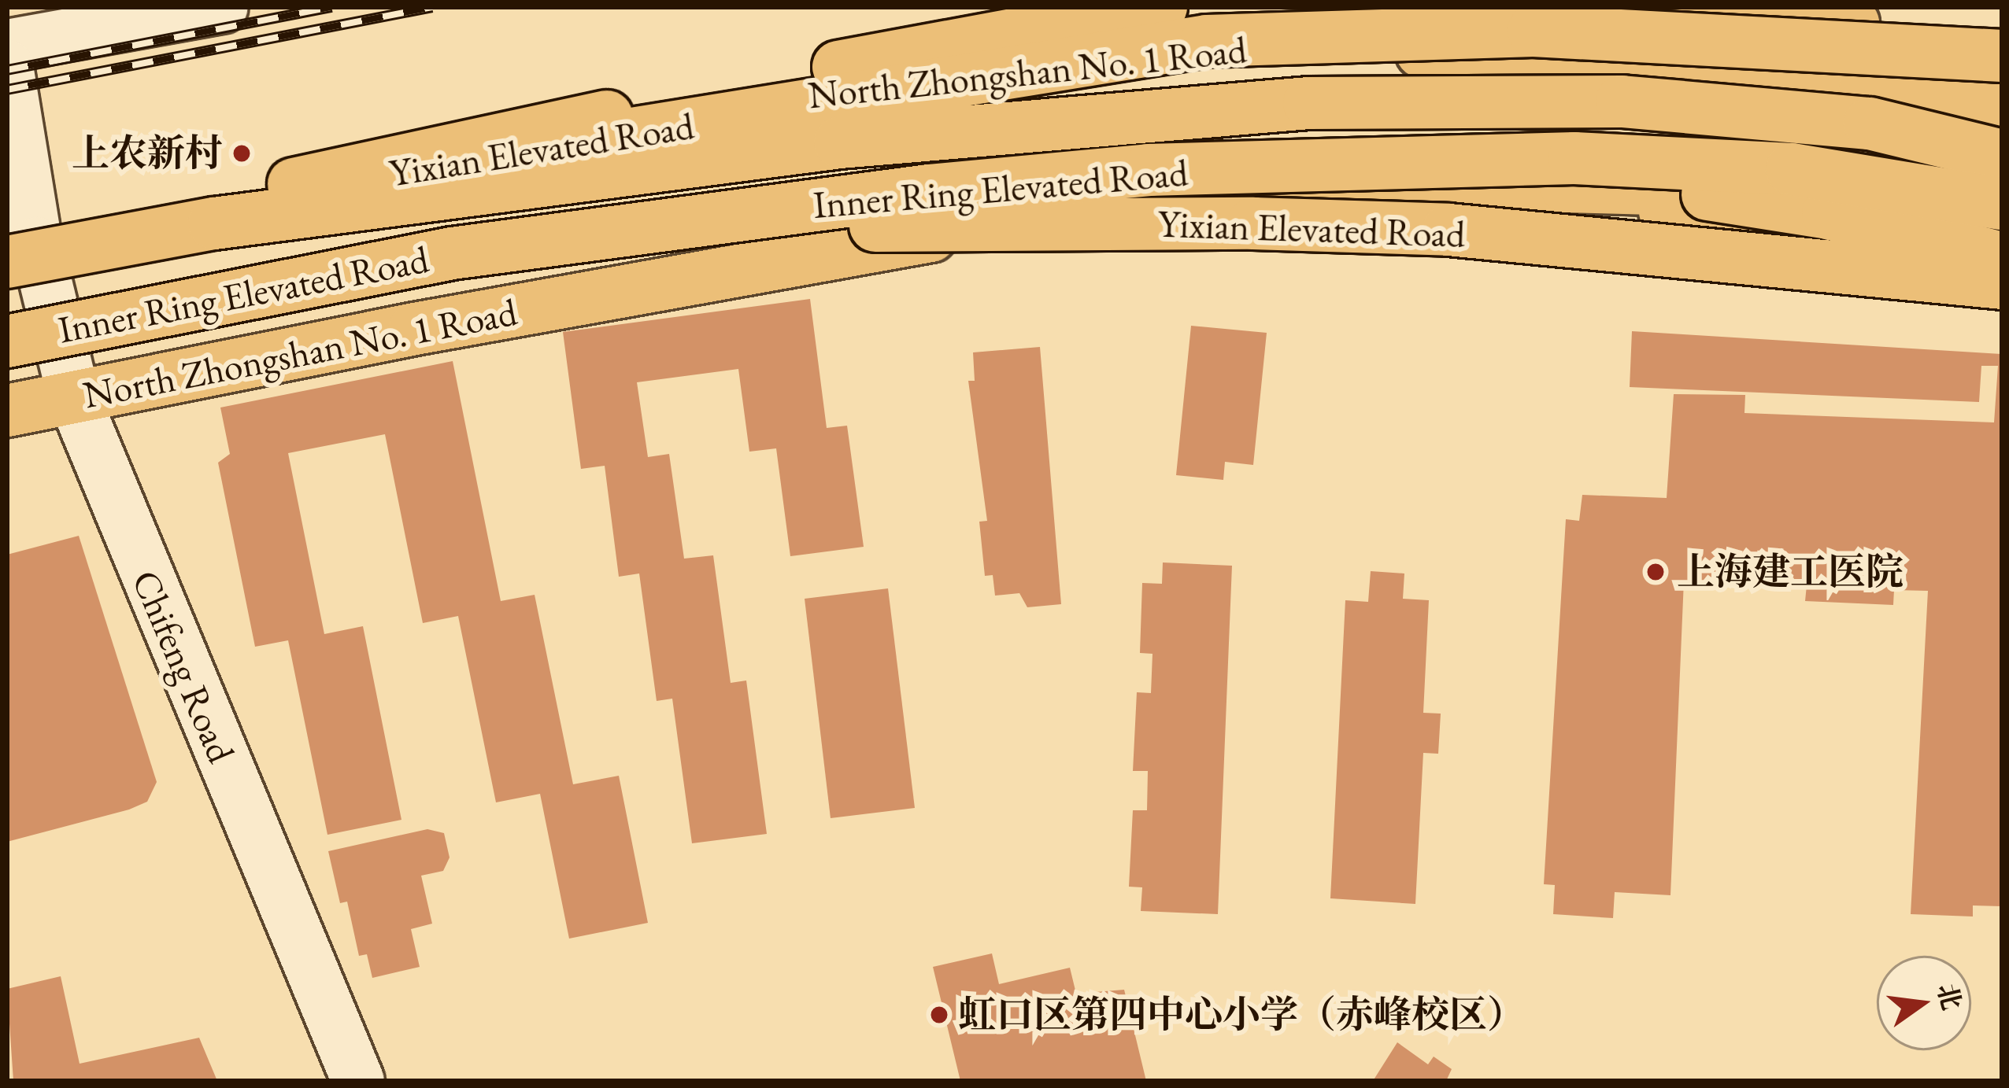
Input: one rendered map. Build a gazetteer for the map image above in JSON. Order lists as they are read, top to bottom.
{
  "streets": {
    "main road": ["North Zhongshan No. 1 Road", "Yixian Elevated Road", "Inner Ring Elevated Road"],
    "street": ["Chifeng Road"]
  },
  "crossings": [
    ["North Zhongshan No. 1 Road", "Inner Ring Elevated Road"],
    ["North Zhongshan No. 1 Road", "Chifeng Road"],
    ["Yixian Elevated Road", "Inner Ring Elevated Road"],
    ["Inner Ring Elevated Road", "Chifeng Road"]
  ],
  "places": ["上农新村", "上海建工医院", "虹口区第四中心小学（赤峰校区）"],
  "north": "right"
}
